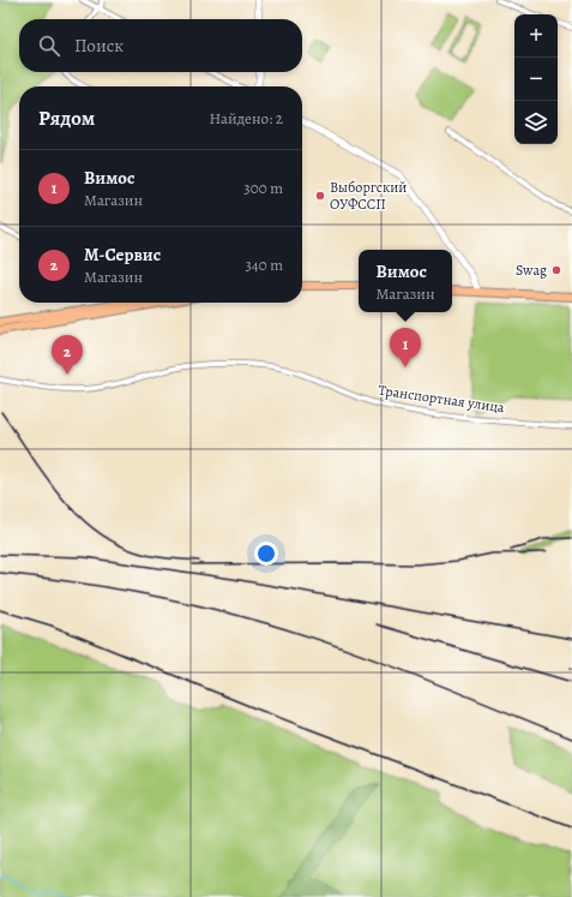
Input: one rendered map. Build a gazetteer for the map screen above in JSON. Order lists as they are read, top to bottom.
{
  "streets": {
    "street": ["Транспортная улица"]
  },
  "places": ["Выборгский ОУФССП", "Swag"],
  "page": {
    "map_buttons": ["+", "−"],
    "search": "Поиск",
    "heading": ["Рядом", "Найдено: 2"],
    "list": [
      {
        "mark": "1",
        "name": "Вимос",
        "note": "Магазин",
        "value": "300 m"
      },
      {
        "mark": "2",
        "name": "М-Сервис",
        "note": "Магазин",
        "value": "340 m"
      }
    ],
    "popup": ["Вимос", "Магазин"],
    "pins": ["1", "2"]
  }
}
